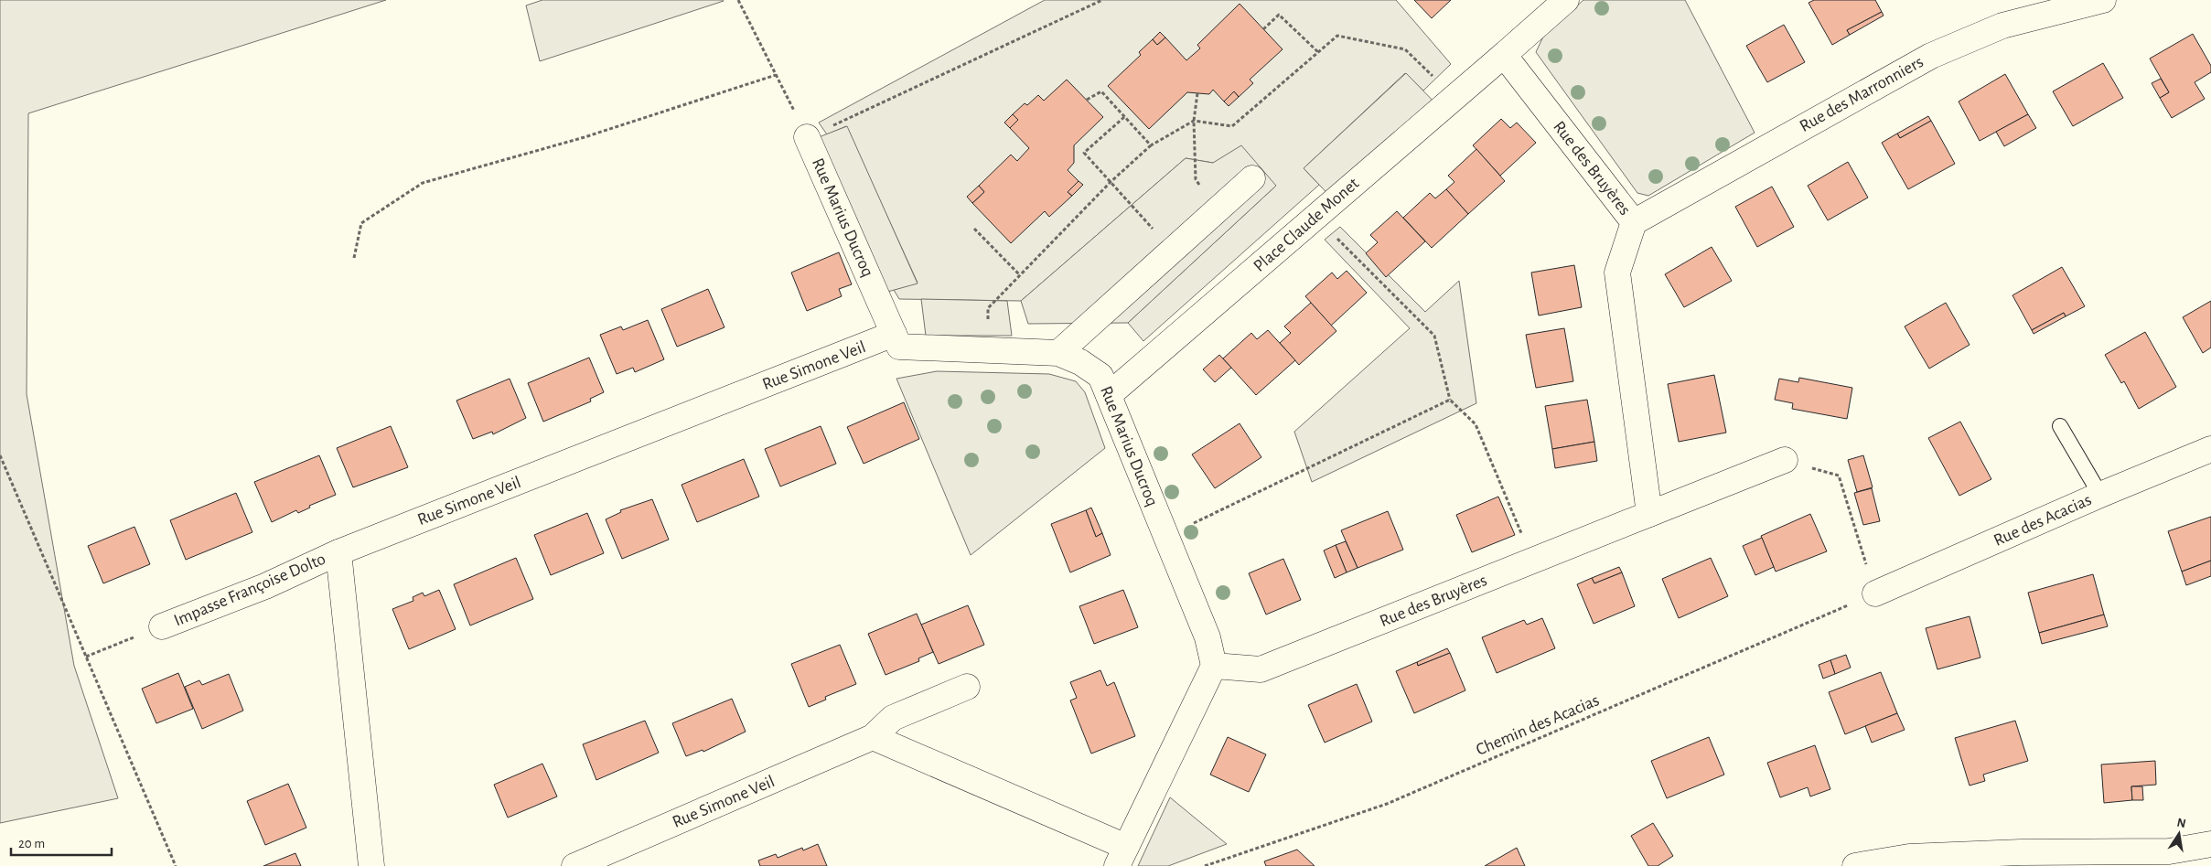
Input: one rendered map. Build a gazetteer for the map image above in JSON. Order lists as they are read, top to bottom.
{
  "streets": {
    "street": [
      "Rue des Marronniers",
      "Rue des Bruyères",
      "Rue Marius Ducroq",
      "Place Claude Monet",
      "Rue Simone Veil",
      "Rue des Acacias",
      "Impasse Françoise Dolto"
    ],
    "path": ["Chemin des Acacias"]
  },
  "crossings": [
    ["Rue des Marronniers", "Rue des Bruyères"],
    ["Rue des Bruyères", "Rue Marius Ducroq"],
    ["Rue des Bruyères", "Place Claude Monet"],
    ["Rue Marius Ducroq", "Place Claude Monet"],
    ["Rue Marius Ducroq", "Rue Simone Veil"],
    ["Rue Simone Veil", "Impasse Françoise Dolto"],
    ["Rue des Acacias", "Chemin des Acacias"]
  ],
  "scale_bar": "20 m",
  "north": "top"
}
